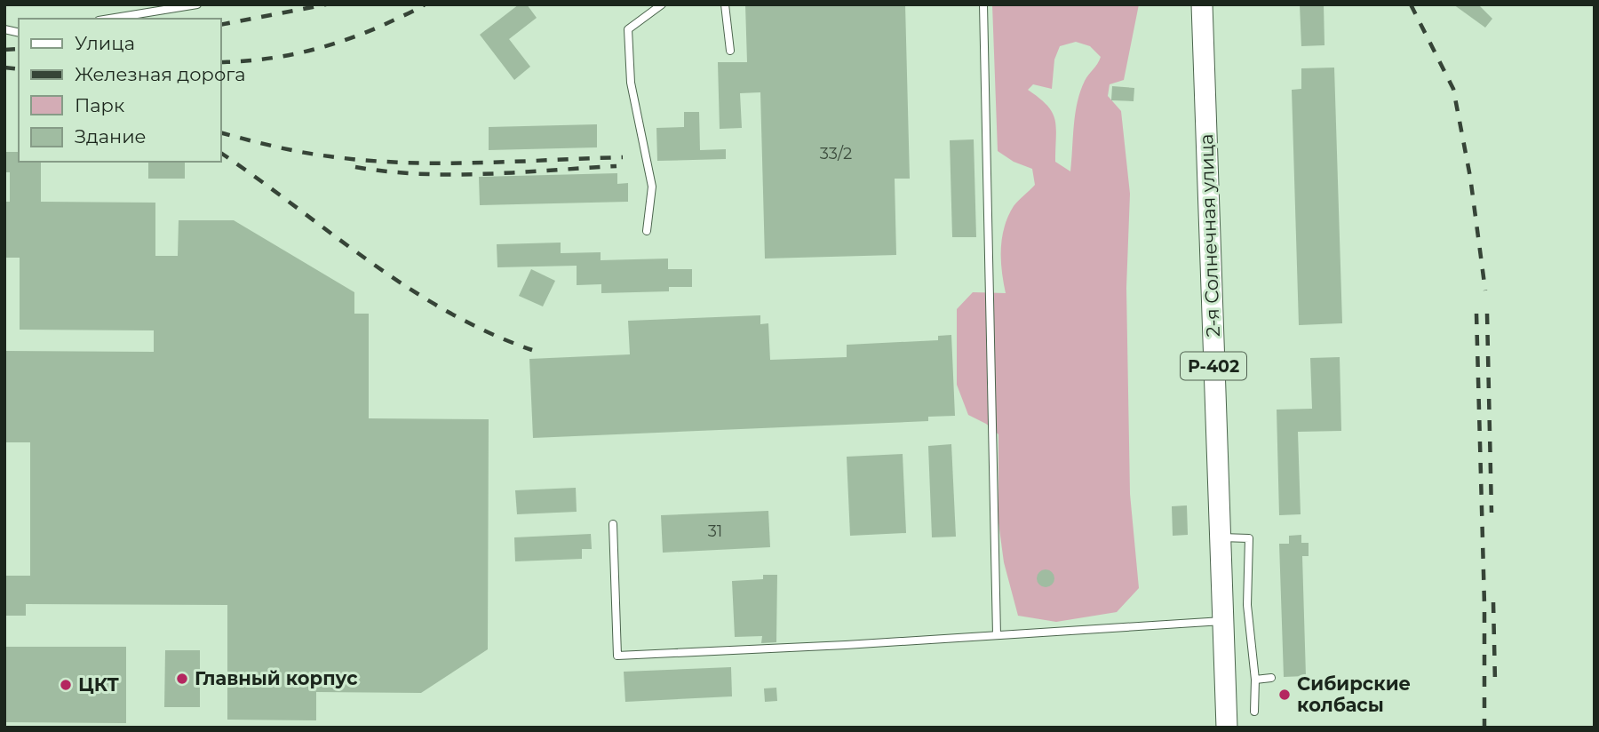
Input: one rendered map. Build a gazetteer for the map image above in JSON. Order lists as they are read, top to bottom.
{
  "streets": {
    "main road": ["2-я Солнечная улица", "Р-402"]
  },
  "places": ["Главный корпус", "ЦКТ", "Сибирские колбасы"],
  "house_numbers": ["33/2", "31"],
  "legend": [
    "Улица",
    "Железная дорога",
    "Парк",
    "Здание"
  ]
}
